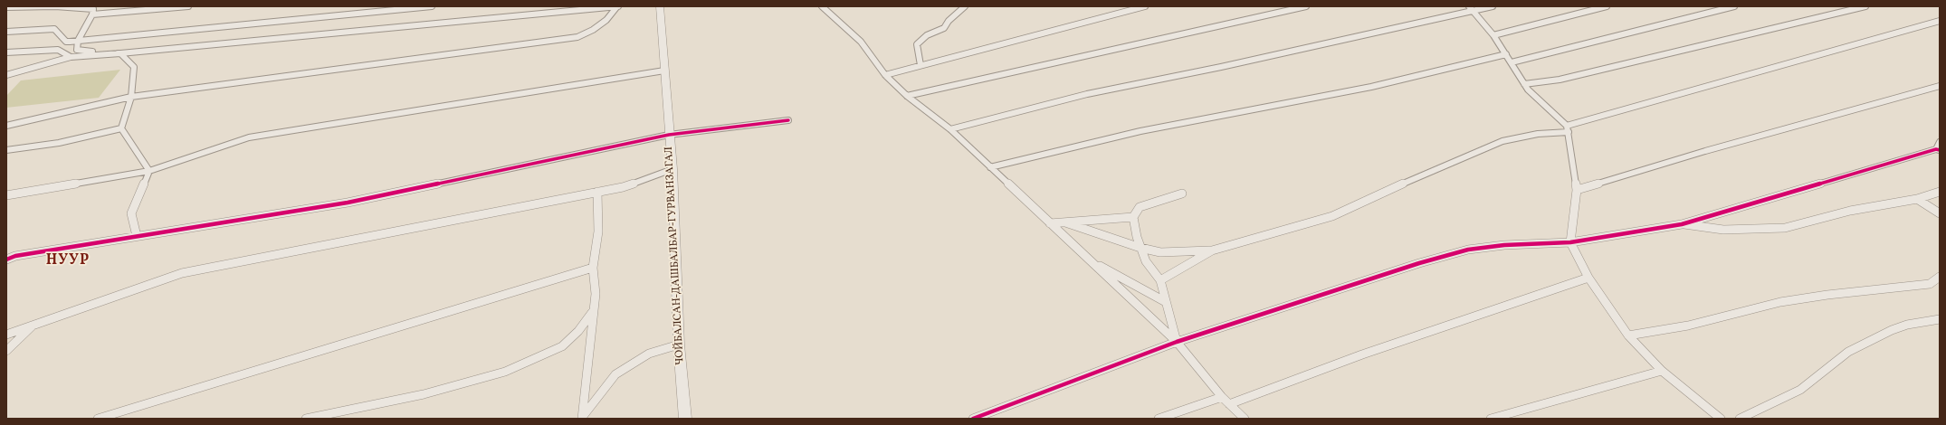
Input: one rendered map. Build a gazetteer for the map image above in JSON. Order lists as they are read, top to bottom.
{
  "streets": {
    "street": ["ЧОЙБАЛСАН-ДАШБАЛБАР-ГУРВАНЗАГАЛ"]
  },
  "districts": ["НУУР"]
}
